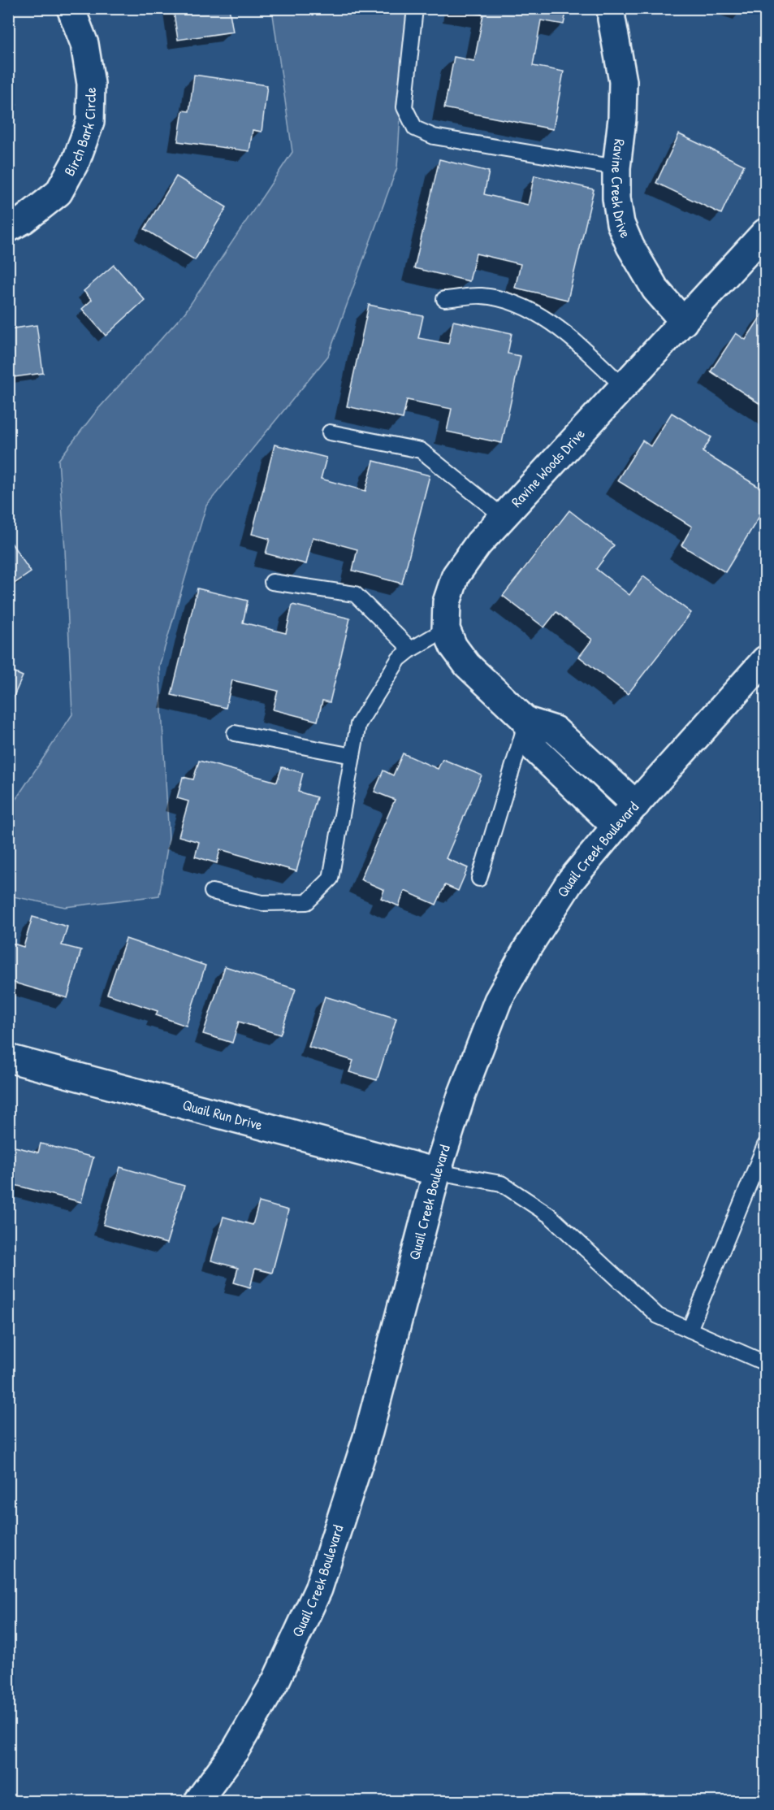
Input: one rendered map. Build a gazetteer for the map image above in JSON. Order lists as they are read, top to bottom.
{
  "streets": {
    "street": [
      "Birch Bark Circle",
      "Ravine Creek Drive",
      "Ravine Woods Drive",
      "Quail Creek Boulevard",
      "Quail Run Drive"
    ]
  },
  "crossings": [
    ["Ravine Creek Drive", "Ravine Woods Drive"],
    ["Ravine Woods Drive", "Quail Creek Boulevard"],
    ["Quail Creek Boulevard", "Quail Run Drive"]
  ]
}
